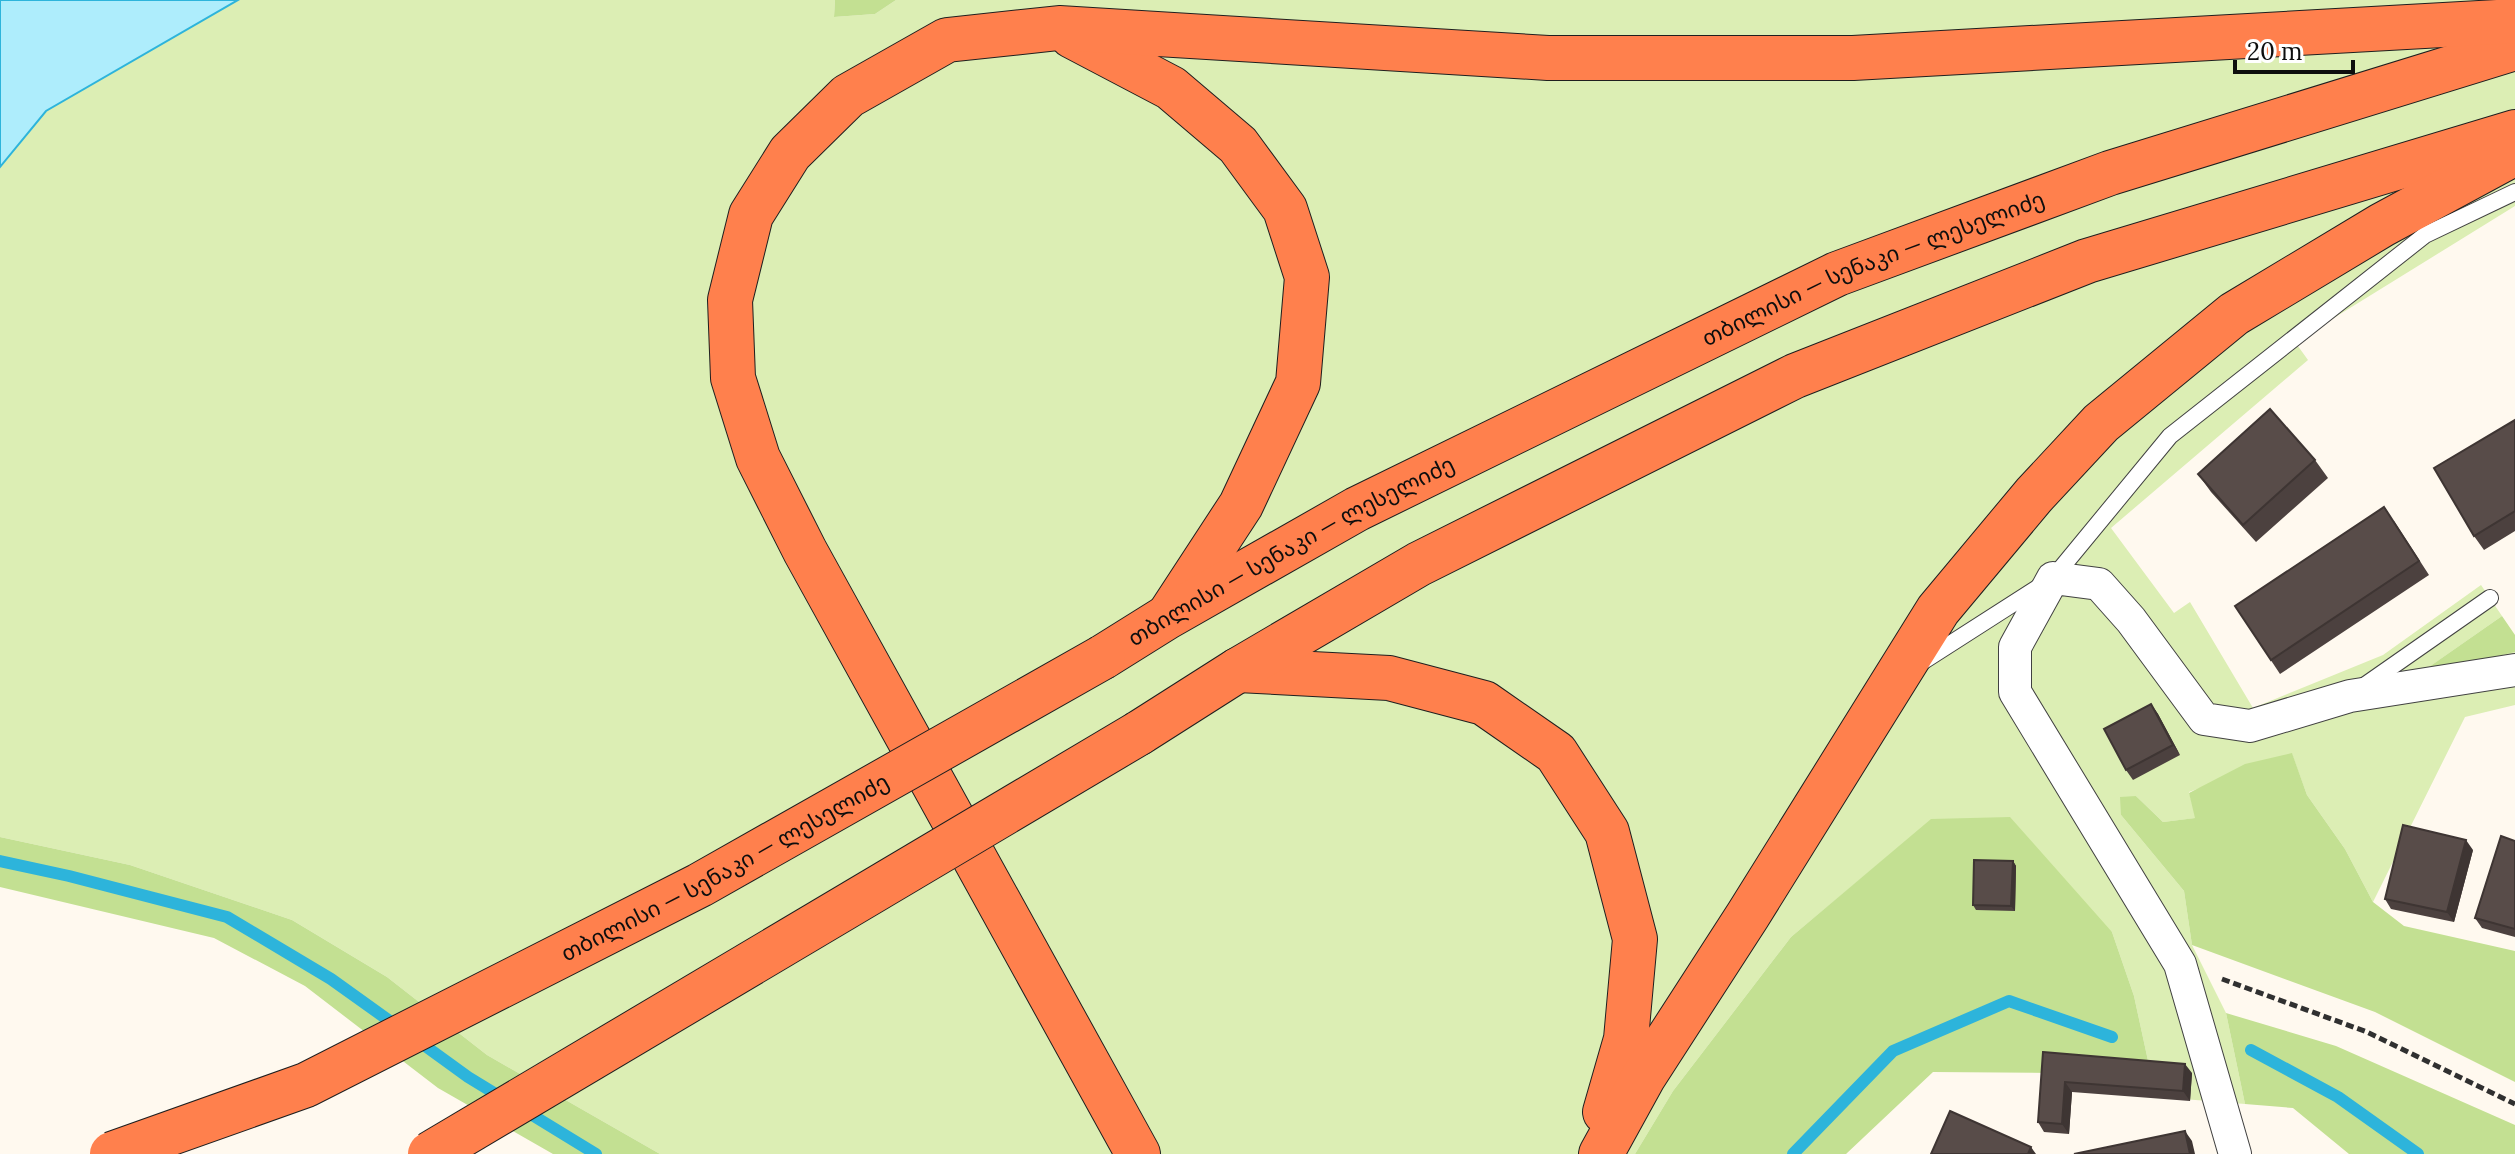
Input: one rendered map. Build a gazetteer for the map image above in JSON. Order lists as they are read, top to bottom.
{
  "streets": {
    "highway": ["თბილისი — სენაკი — ლესელიძე"]
  },
  "scale_bar": "20 m"
}
